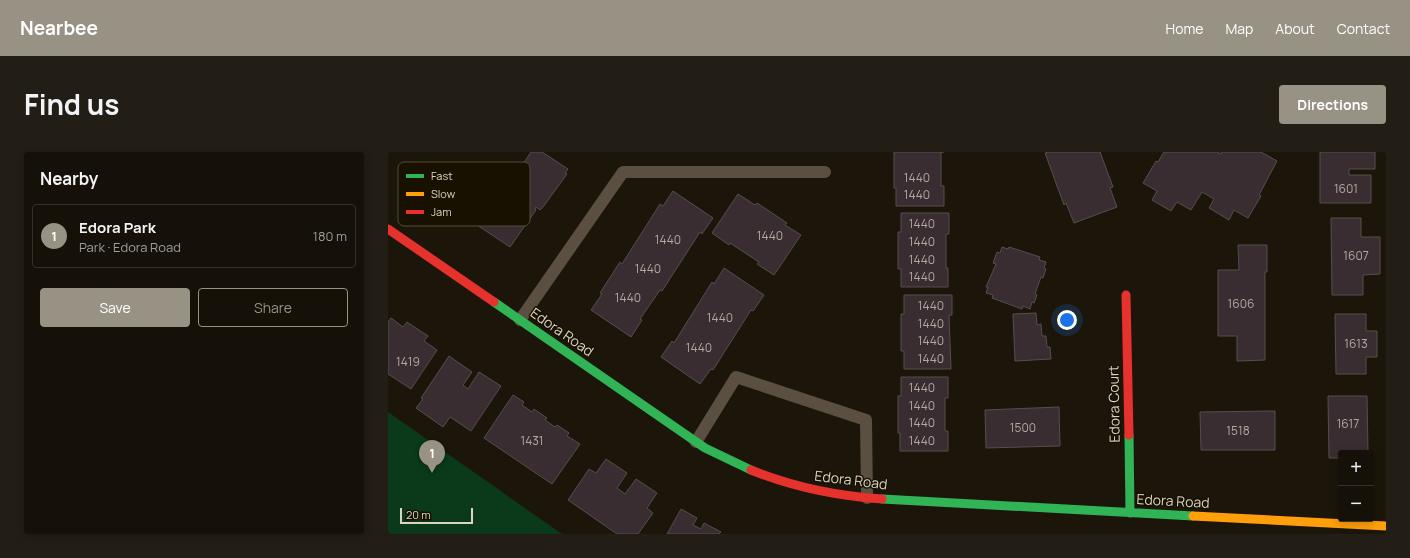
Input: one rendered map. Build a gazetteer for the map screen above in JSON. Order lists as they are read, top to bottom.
{
  "streets": {
    "street": ["Edora Road", "Edora Court"]
  },
  "crossings": [
    ["Edora Road", "Edora Court"]
  ],
  "house_numbers": [
    "1440",
    "1601",
    "1440",
    "1440",
    "1440",
    "1440",
    "1440",
    "1607",
    "1440",
    "1440",
    "1440",
    "1440",
    "1606",
    "1440",
    "1440",
    "1440",
    "1440",
    "1613",
    "1440",
    "1440",
    "1419",
    "1440",
    "1440",
    "1440",
    "1617",
    "1500",
    "1518",
    "1431",
    "1440"
  ],
  "legend": ["Fast", "Slow", "Jam"],
  "scale_bar": "20 m",
  "page": {
    "header": "Nearbee",
    "nav": [
      "Home",
      "Map",
      "About",
      "Contact"
    ],
    "title": "Find us",
    "buttons": [
      "Directions",
      ["Save", "Share"]
    ],
    "heading": "Nearby",
    "list": [
      {
        "mark": "1",
        "name": "Edora Park",
        "note": "Park · Edora Road",
        "value": "180 m"
      }
    ],
    "pins": "1",
    "map_buttons": ["+", "−"],
    "scale": "20 m"
  }
}
